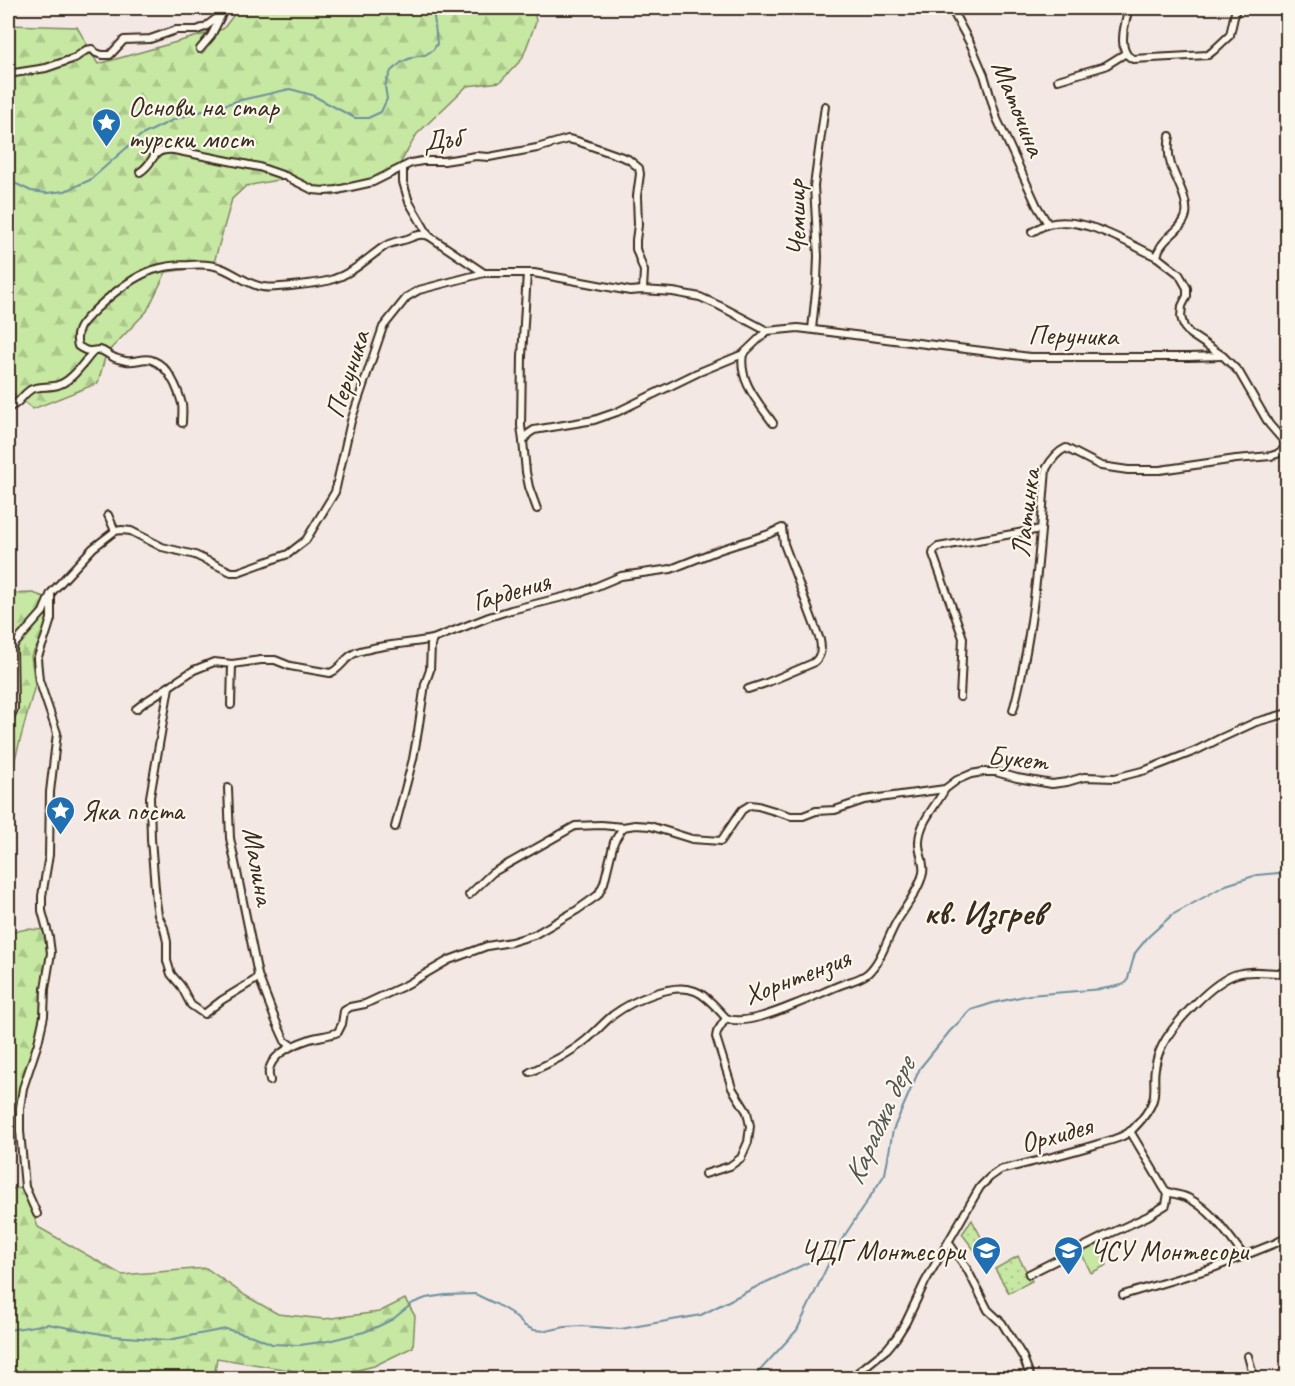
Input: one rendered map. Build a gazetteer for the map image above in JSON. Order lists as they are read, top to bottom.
{
  "streets": {
    "street": [
      "Маточина",
      "Дъб",
      "Чемшир",
      "Перуника",
      "Латинка",
      "Гардения",
      "Букет",
      "Малина",
      "Хорнтензия",
      "Орхидея"
    ]
  },
  "crossings": [
    ["Дъб", "Перуника"],
    ["Чемшир", "Перуника"],
    ["Букет", "Хорнтензия"]
  ],
  "districts": ["кв. Изгрев"],
  "water": ["Караджа дере"],
  "places": {
    "place": ["Основи на стар турски мост", "Яка поста"],
    "school or university": ["ЧДГ Монтесори", "ЧСУ Монтесори"]
  }
}
